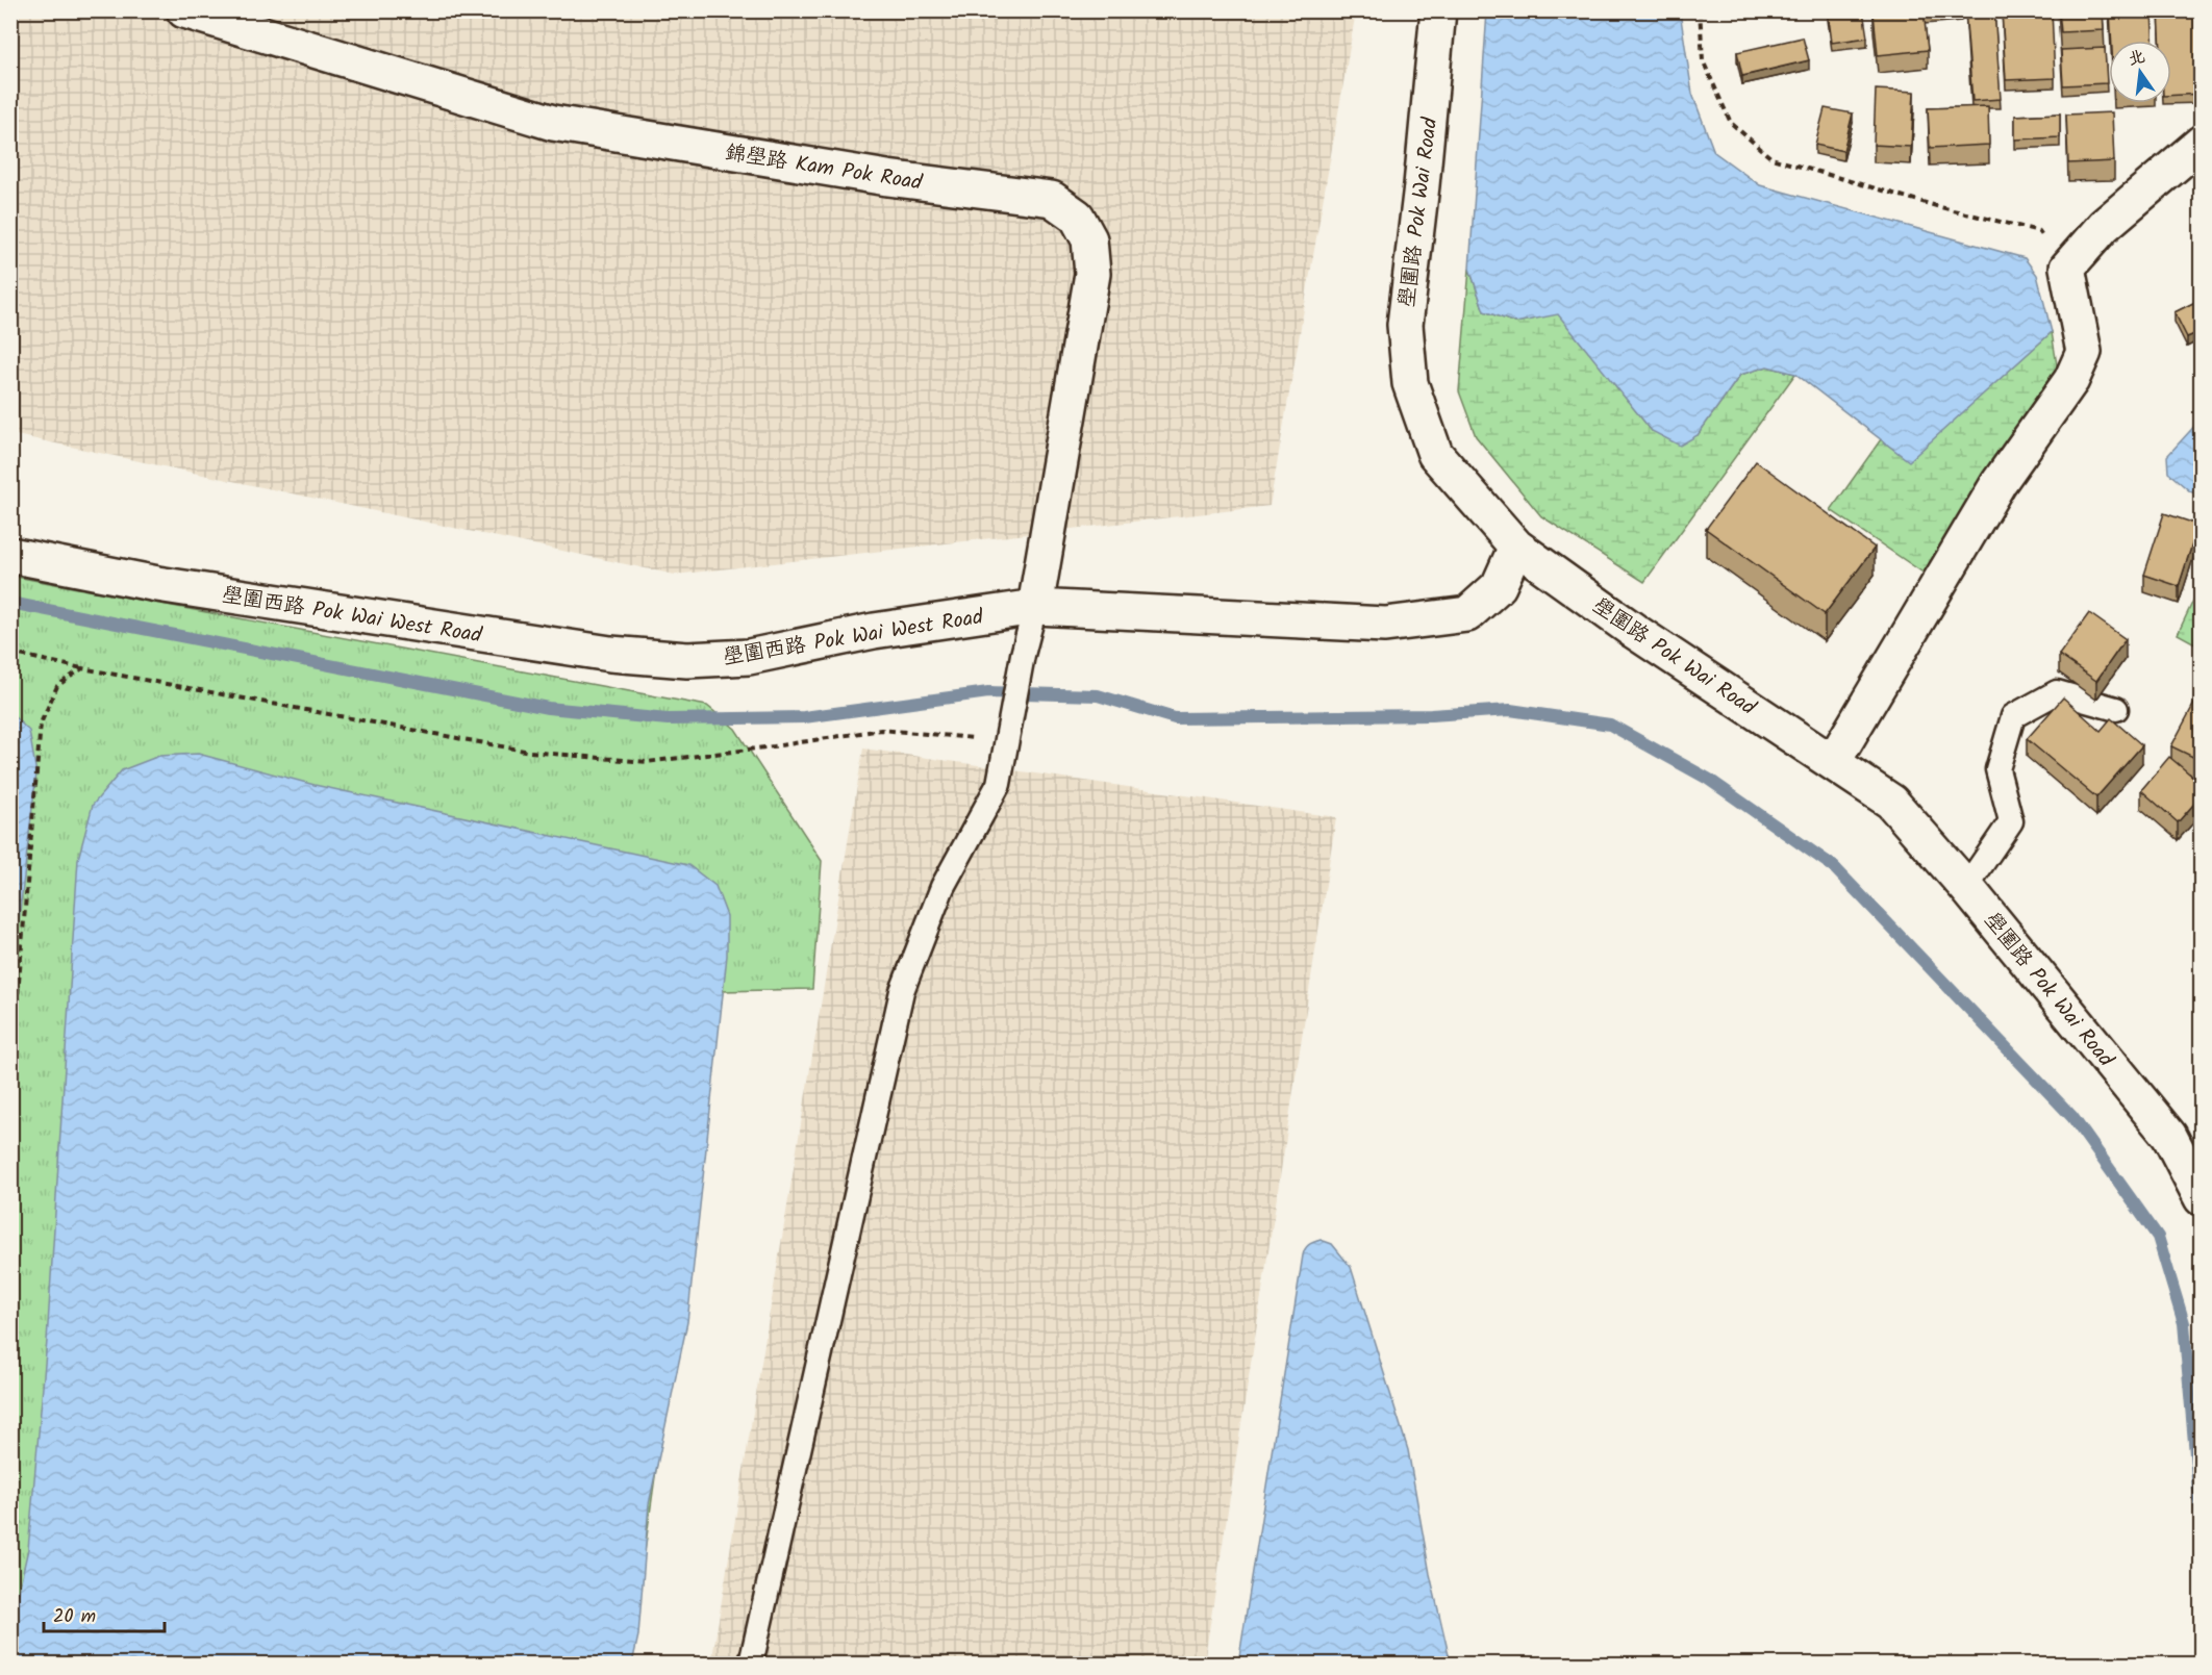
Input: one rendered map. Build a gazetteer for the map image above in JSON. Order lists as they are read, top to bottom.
{
  "streets": {
    "street": ["錦壆路 Kam Pok Road", "壆圍路 Pok Wai Road", "壆圍西路 Pok Wai West Road"]
  },
  "crossings": [
    ["錦壆路 Kam Pok Road", "壆圍西路 Pok Wai West Road"],
    ["壆圍路 Pok Wai Road", "壆圍西路 Pok Wai West Road"]
  ],
  "scale_bar": "20 m",
  "north": "top"
}
